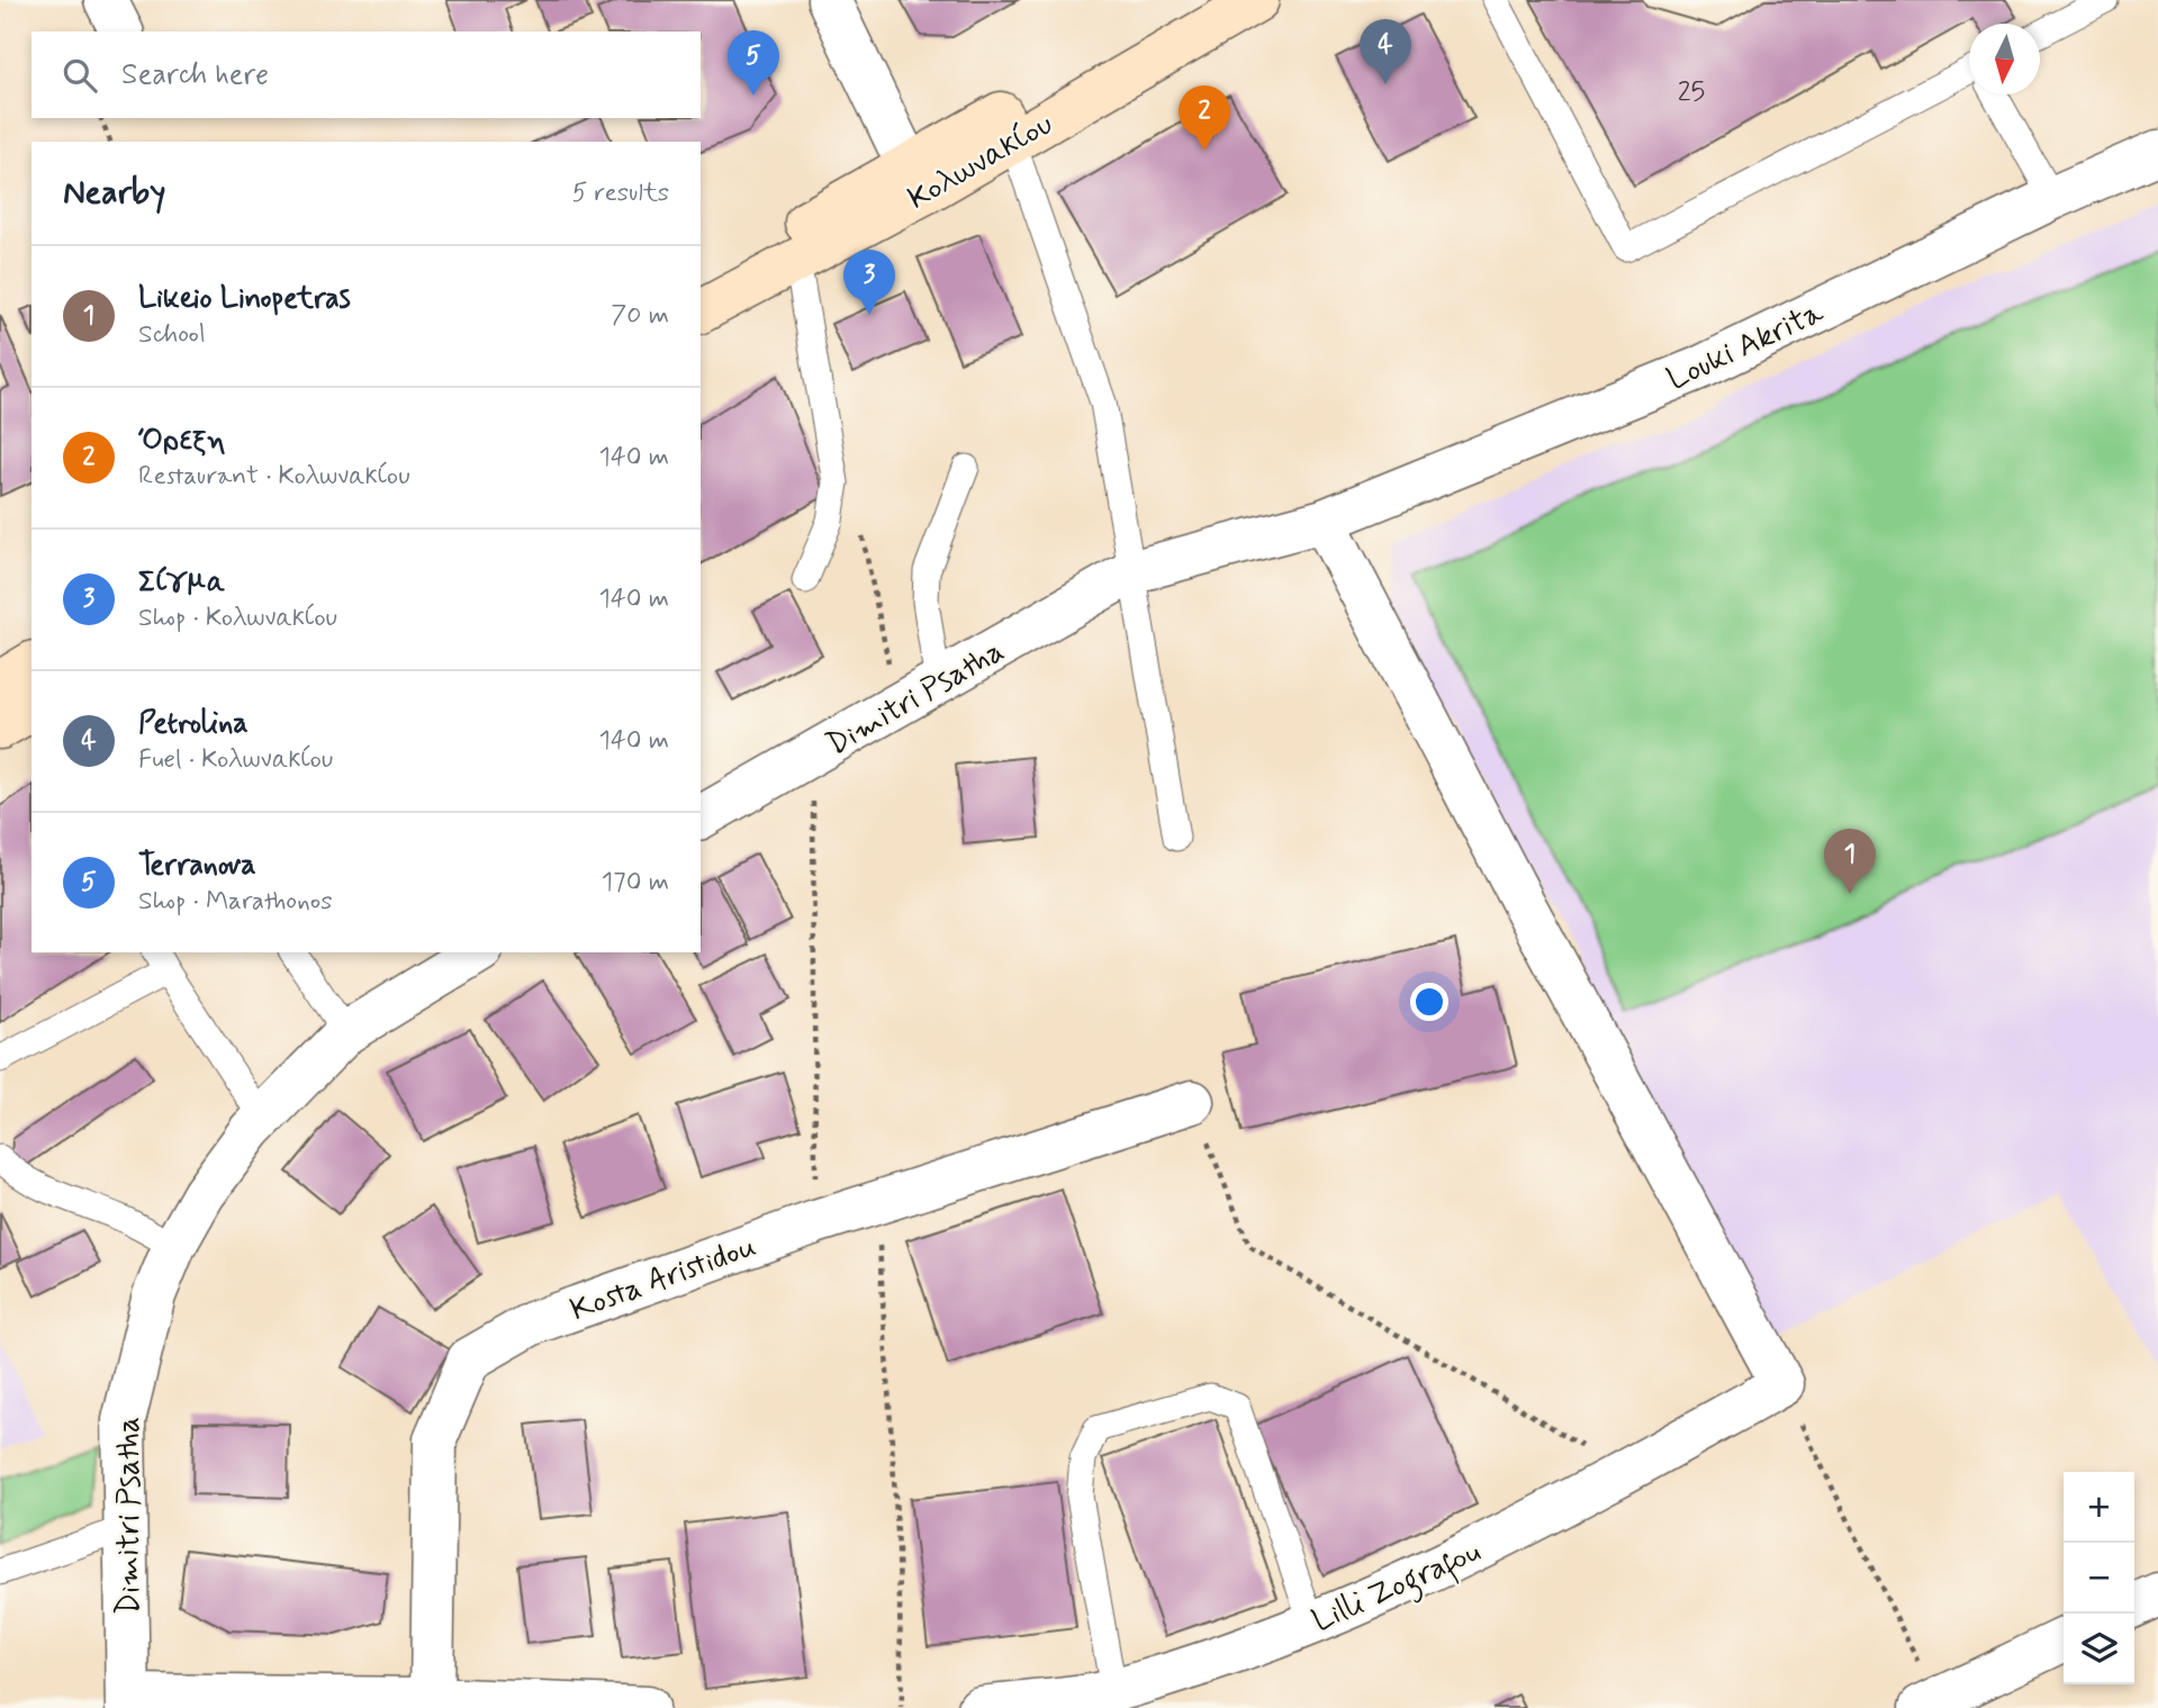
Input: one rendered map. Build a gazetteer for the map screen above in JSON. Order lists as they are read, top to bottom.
{
  "streets": {
    "main road": ["Κολωνακίου"],
    "street": [
      "Louki Akrita",
      "Dimitri Psatha",
      "Kosta Aristidou",
      "Lilli Zografou"
    ]
  },
  "crossings": [
    ["Louki Akrita", "Dimitri Psatha"]
  ],
  "house_numbers": ["25"],
  "north": "bottom",
  "page": {
    "pins": [
      "4",
      "5",
      "2",
      "3",
      "1"
    ],
    "search": "Search here",
    "heading": ["Nearby", "5 results"],
    "list": [
      {
        "mark": "1",
        "name": "Likeio Linopetras",
        "note": "School",
        "value": "70 m"
      },
      {
        "mark": "2",
        "name": "Όρεξη",
        "note": "Restaurant · Κολωνακίου",
        "value": "140 m"
      },
      {
        "mark": "3",
        "name": "Σίγμα",
        "note": "Shop · Κολωνακίου",
        "value": "140 m"
      },
      {
        "mark": "4",
        "name": "Petrolina",
        "note": "Fuel · Κολωνακίου",
        "value": "140 m"
      },
      {
        "mark": "5",
        "name": "Terranova",
        "note": "Shop · Marathonos",
        "value": "170 m"
      }
    ],
    "map_buttons": ["+", "−"]
  }
}
